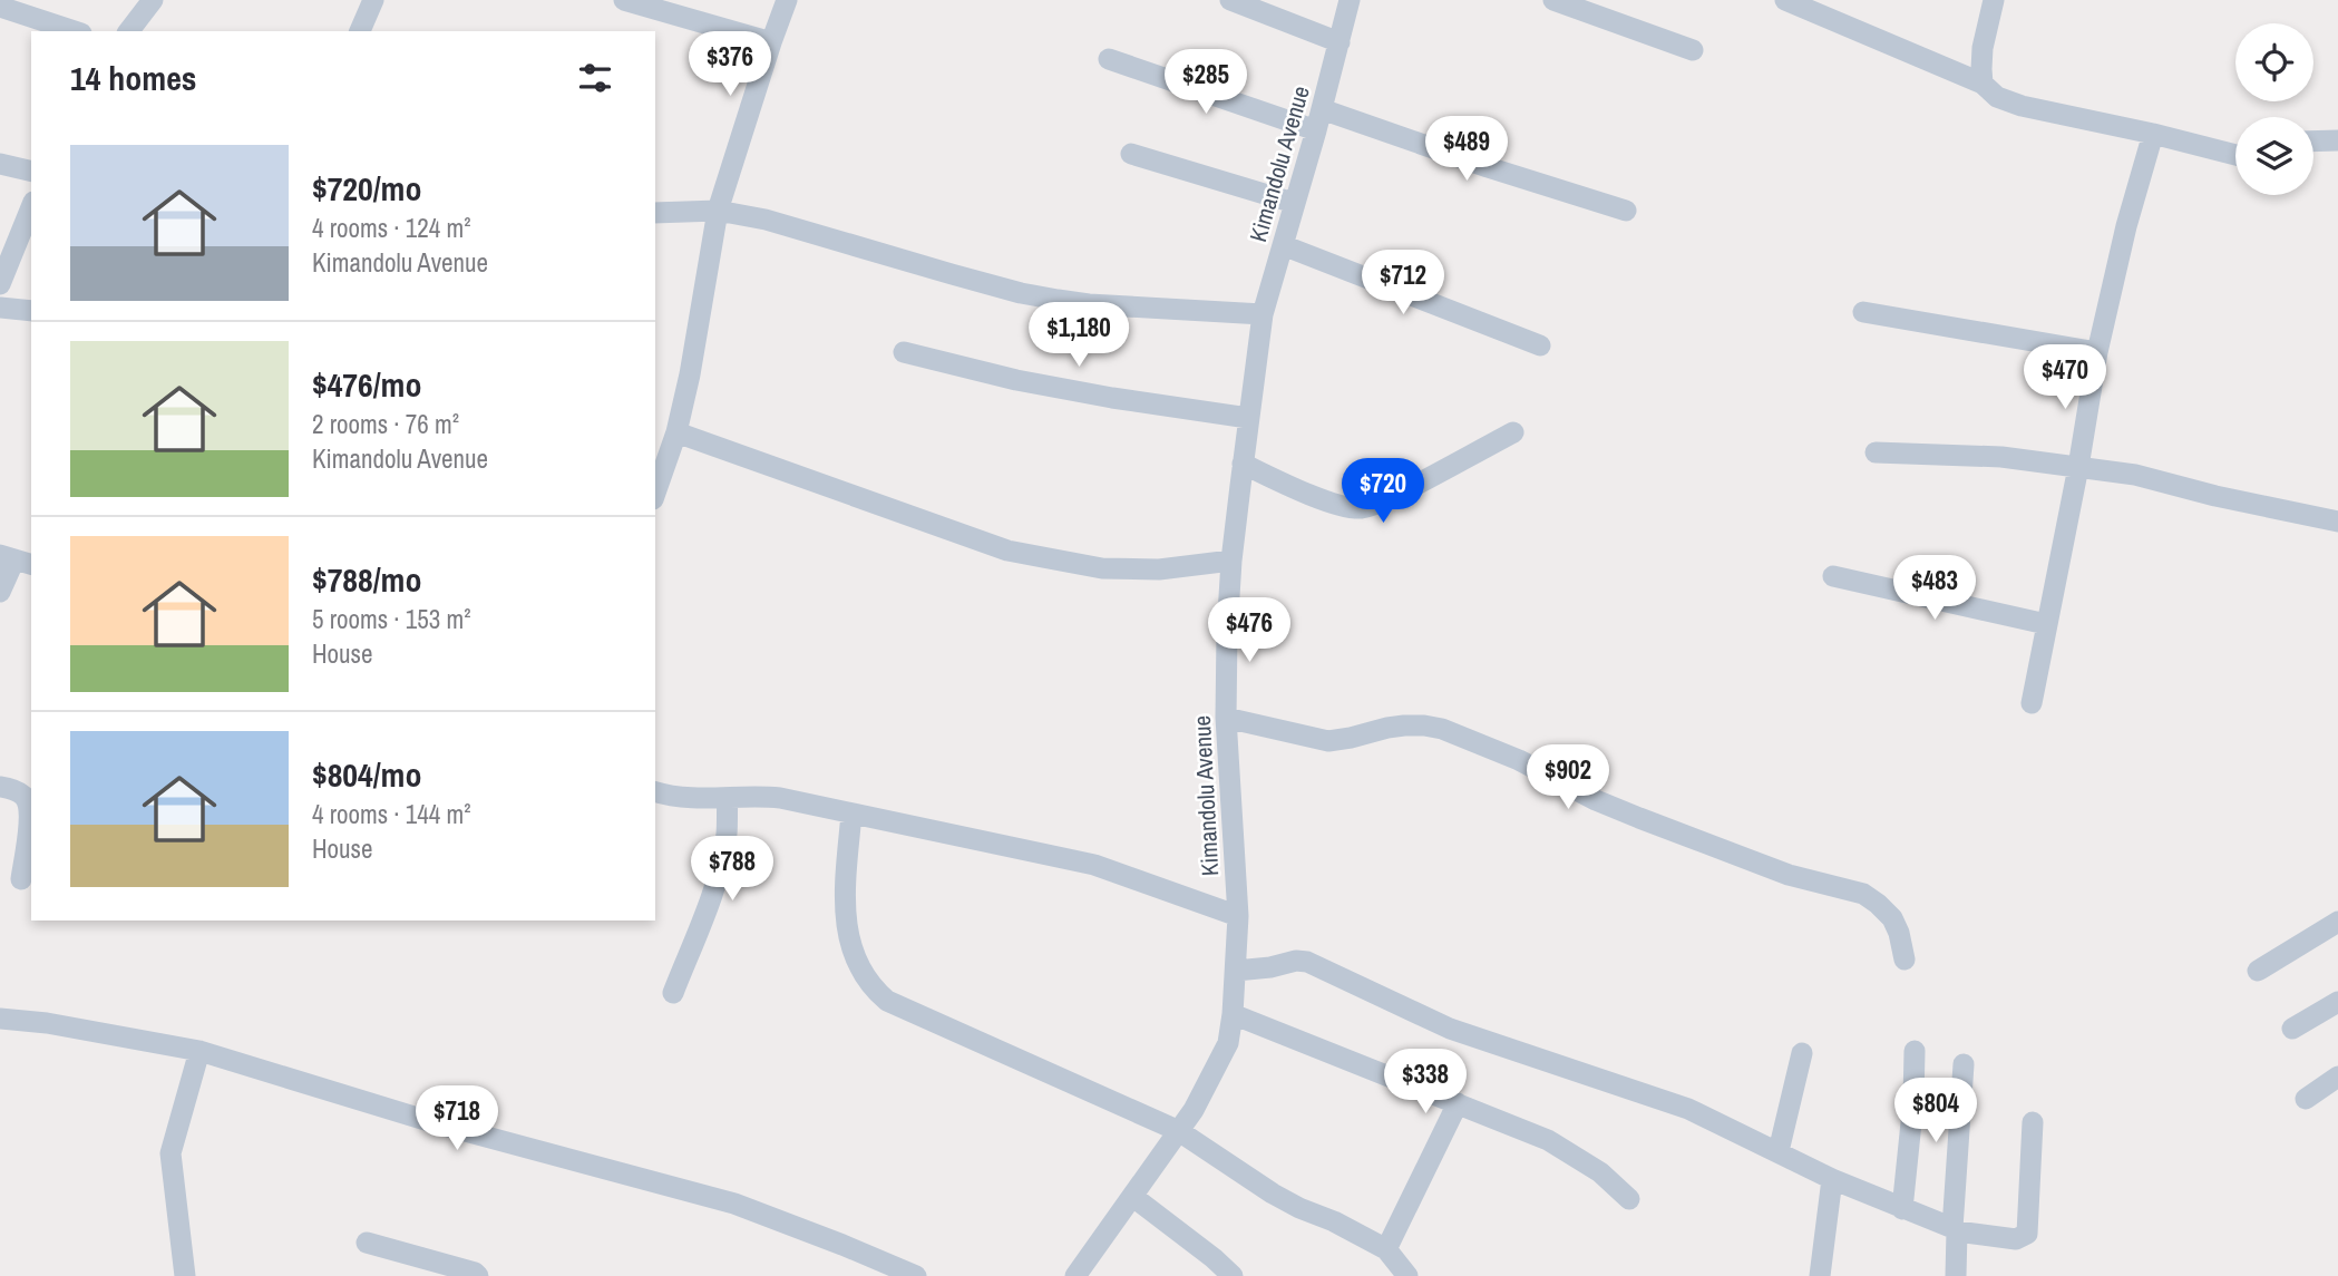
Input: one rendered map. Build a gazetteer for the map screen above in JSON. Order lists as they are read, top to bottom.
{
  "streets": {
    "street": ["Kimandolu Avenue"]
  },
  "page": {
    "price": [
      "$376",
      "$285",
      "$489",
      "$712",
      "$1,180",
      "$470",
      "$720",
      "$483",
      "$476",
      "$902",
      "$788",
      "$338",
      "$804",
      "$718"
    ],
    "heading": "14 homes",
    "list": [
      {
        "name": "$720/mo",
        "note": "4 rooms · 124 m² · Kimandolu Avenue"
      },
      {
        "name": "$476/mo",
        "note": "2 rooms · 76 m² · Kimandolu Avenue"
      },
      {
        "name": "$788/mo",
        "note": "5 rooms · 153 m² · House"
      },
      {
        "name": "$804/mo",
        "note": "4 rooms · 144 m² · House"
      }
    ]
  }
}
